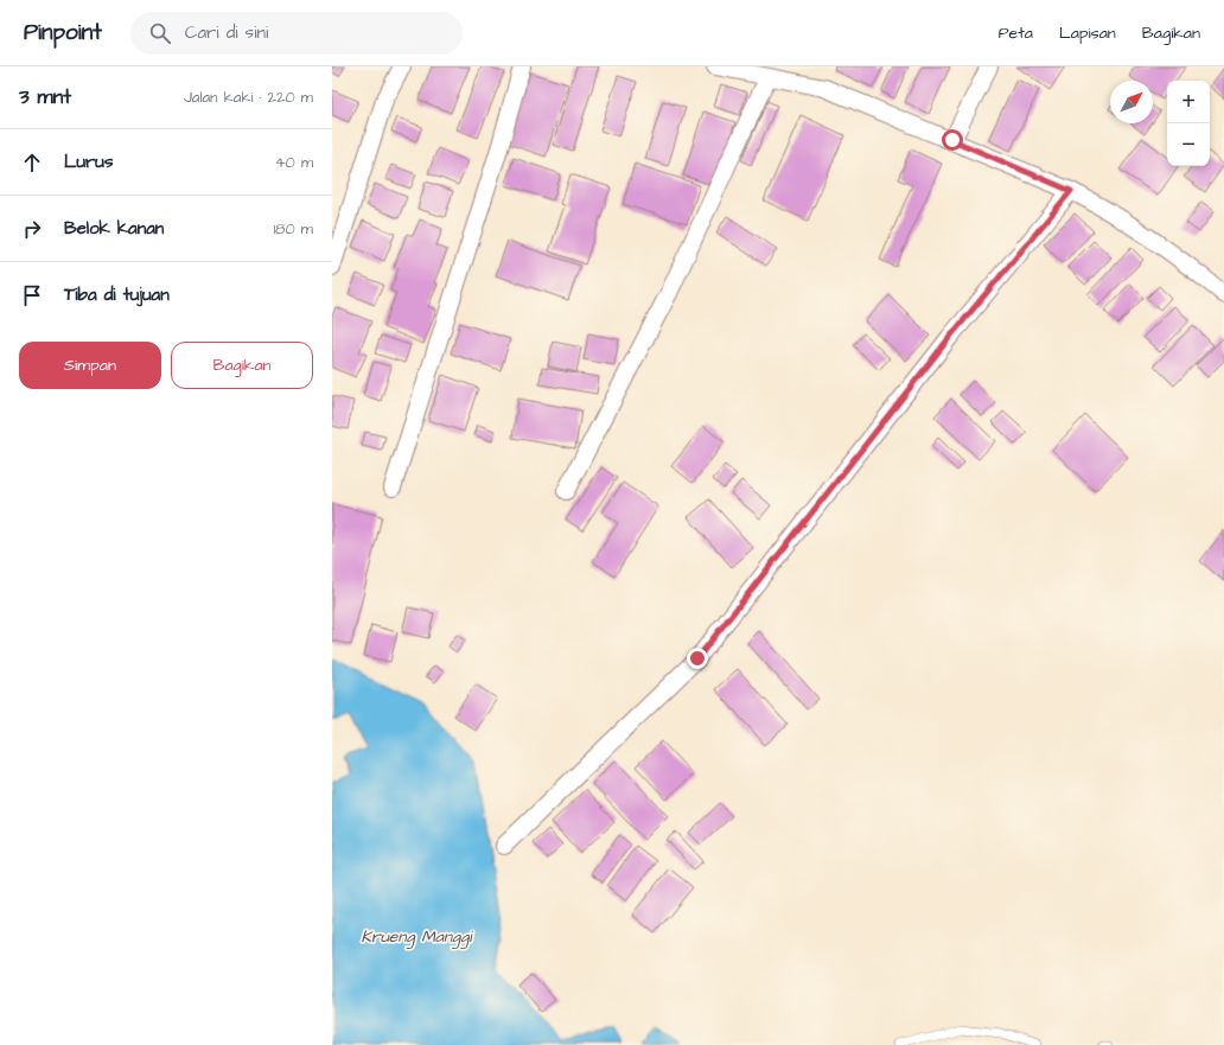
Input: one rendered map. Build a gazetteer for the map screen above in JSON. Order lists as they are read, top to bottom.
{
  "water": ["Krueng Manggi"],
  "north": "top right",
  "page": {
    "header": "Pinpoint",
    "search": "Cari di sini",
    "nav": ["Peta", "Lapisan", "Bagikan"],
    "heading": ["3 mnt", "Jalan kaki · 220 m"],
    "map_buttons": ["+", "−"],
    "list": [
      ["Lurus", "40 m"],
      ["Belok kanan", "180 m"],
      "Tiba di tujuan"
    ],
    "buttons": ["Simpan", "Bagikan"]
  }
}
